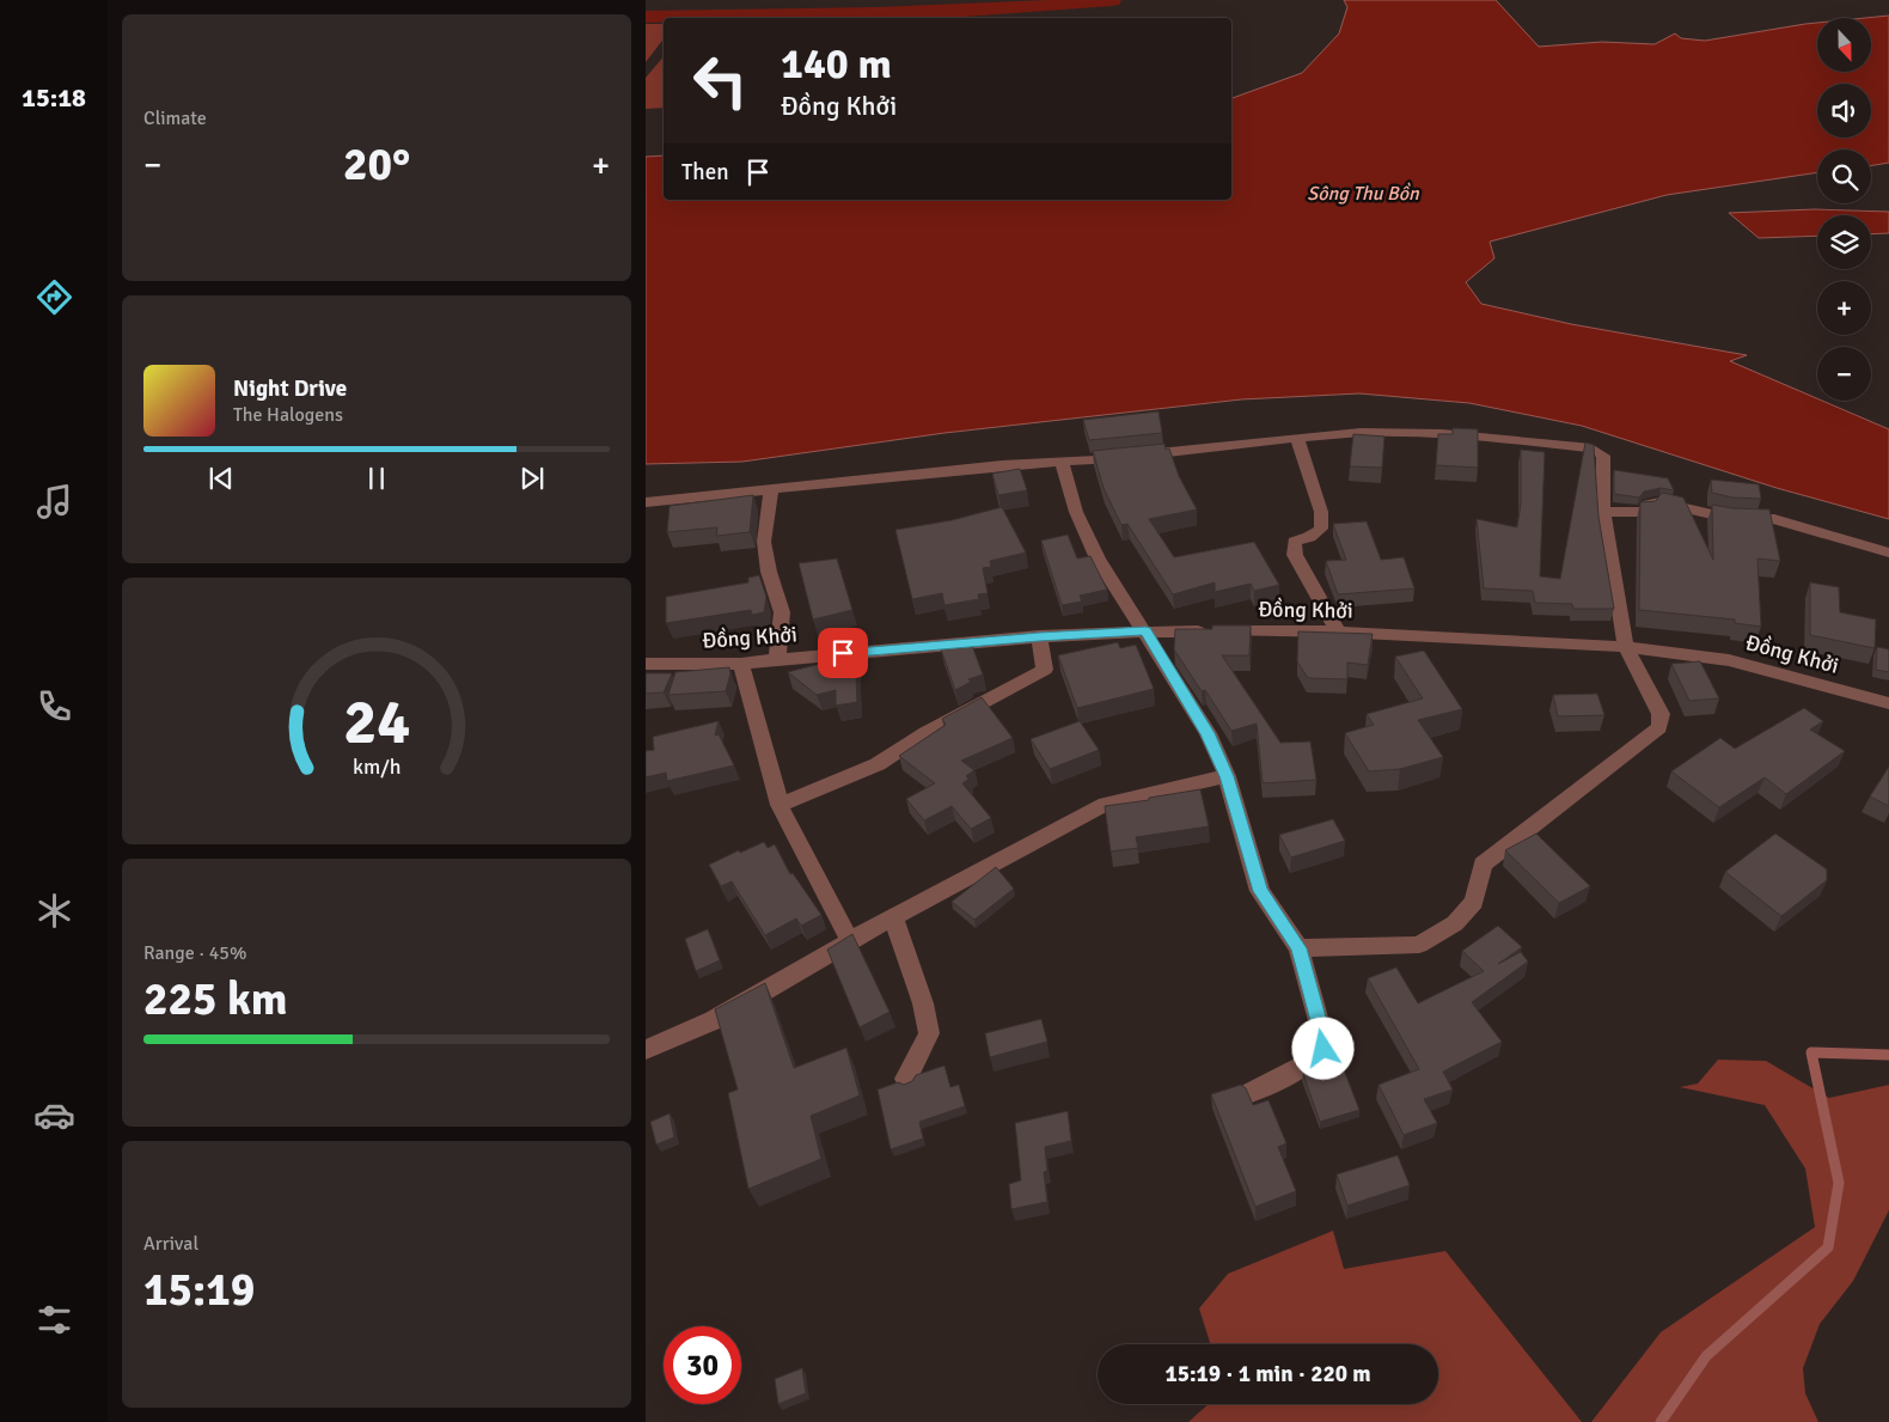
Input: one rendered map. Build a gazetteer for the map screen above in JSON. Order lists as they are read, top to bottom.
{
  "streets": {
    "street": ["Đồng Khởi"]
  },
  "water": ["Sông Thu Bồn"],
  "north": "bottom",
  "page": {
    "tabs": "15:18",
    "tile": [
      "Climate",
      ["Range · 45%", "225 km"],
      ["Arrival", "15:19"]
    ],
    "map_buttons": ["+", "−"],
    "turn": ["140 m", "Đồng Khởi"],
    "heat": ["−", "20°", "+"],
    "then": "Then",
    "song": ["Night Drive", "The Halogens"],
    "limit": "30",
    "trip": "15:19 · 1 min · 220 m",
    "gauge": ["24", "km/h"]
  }
}
